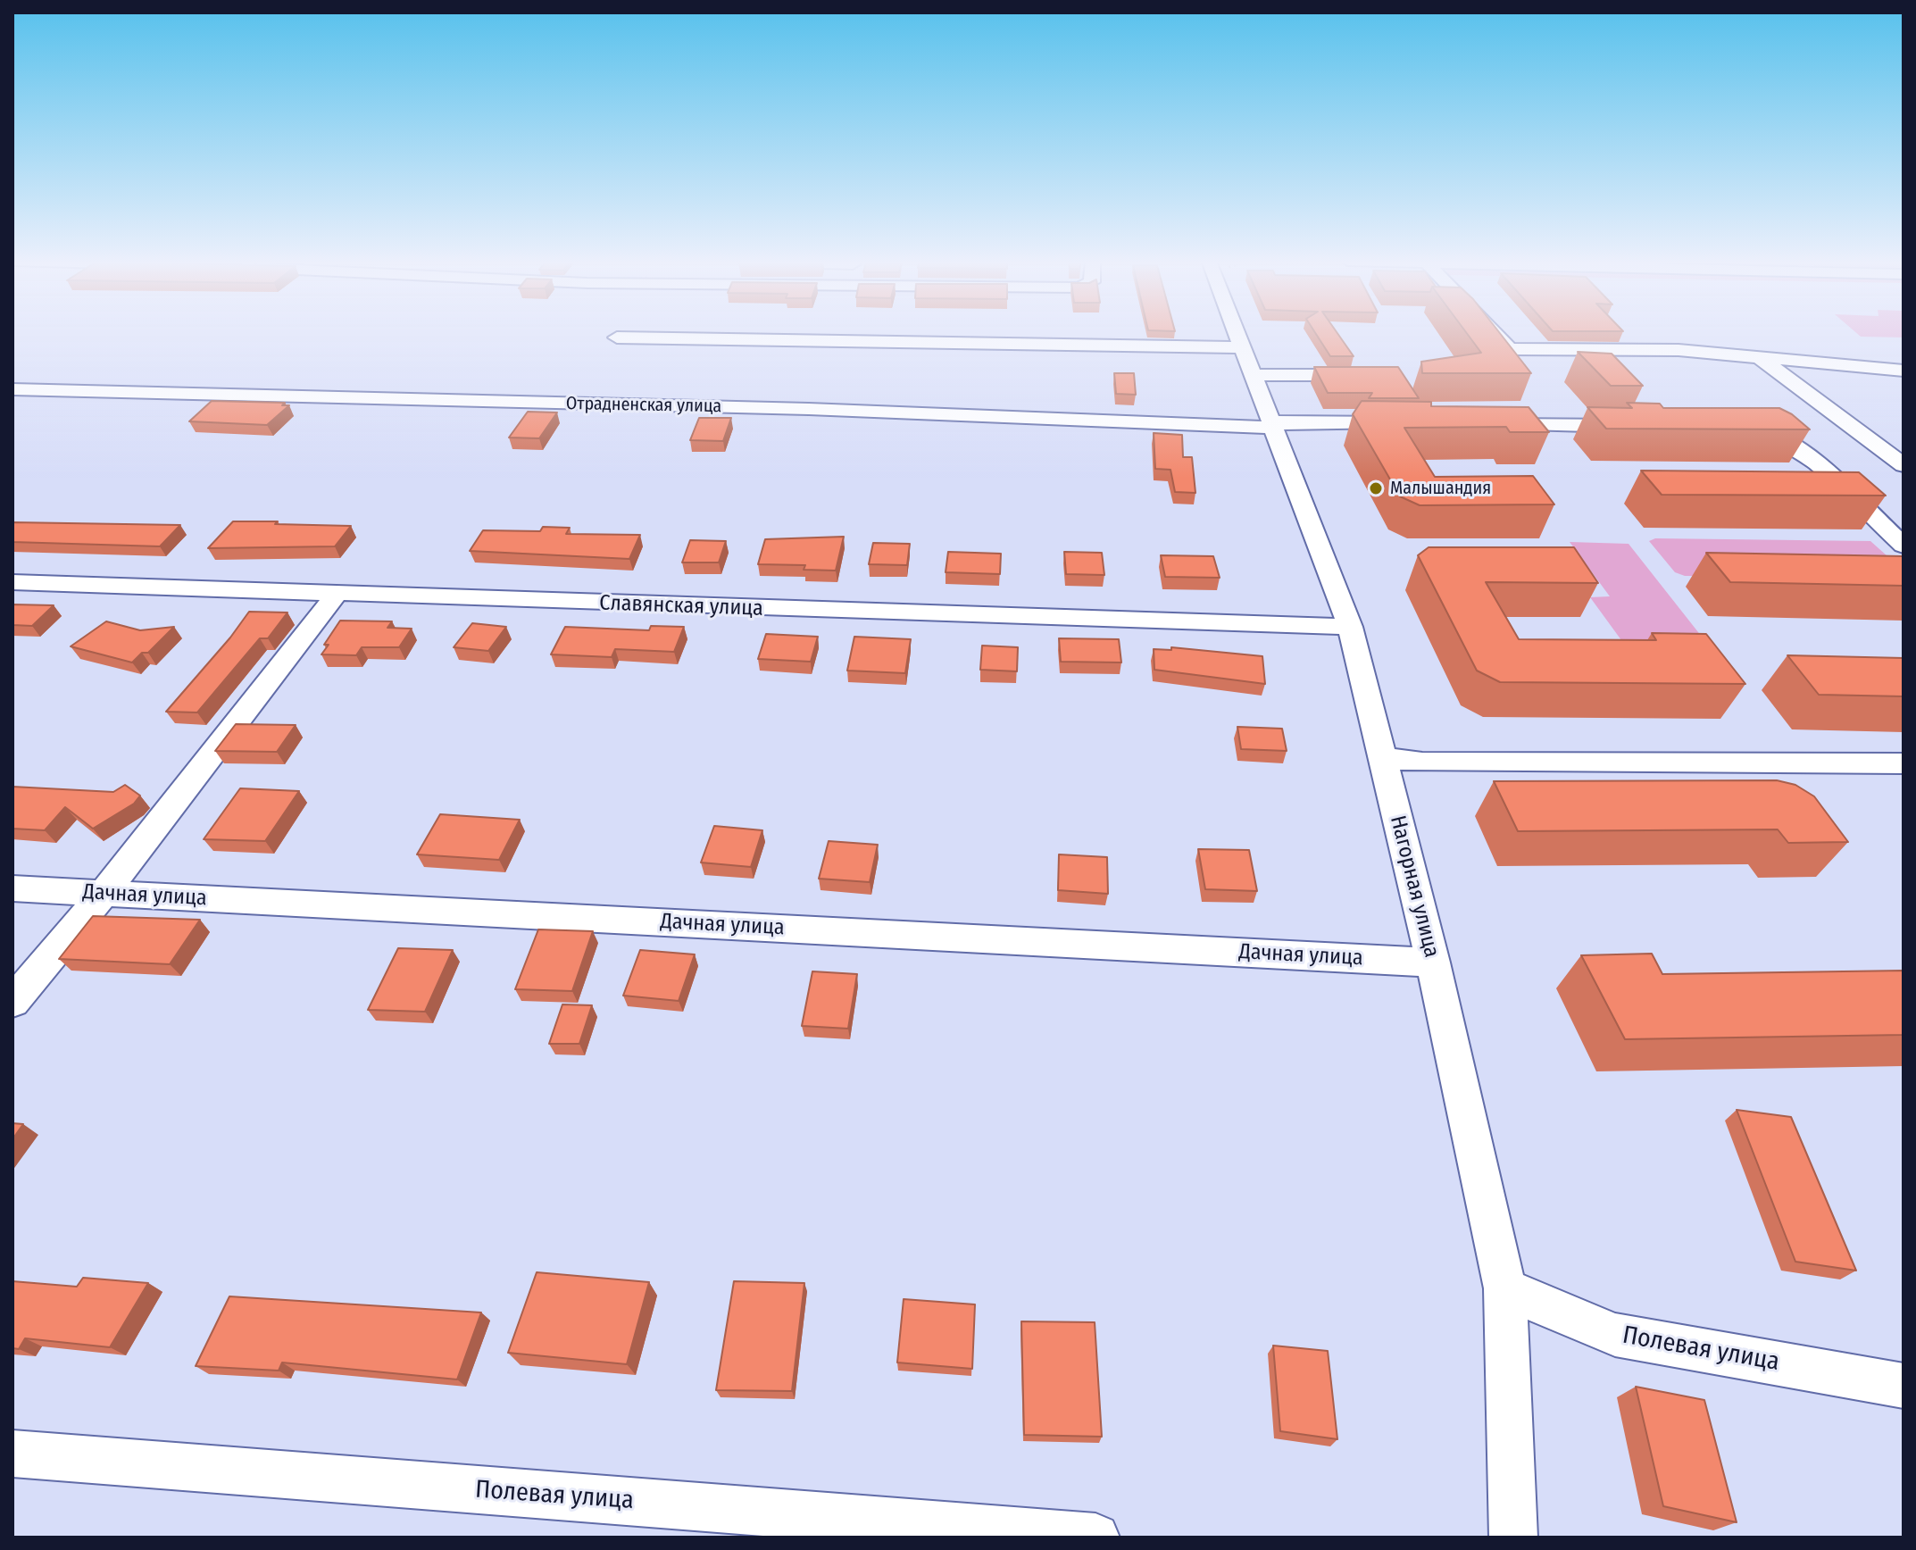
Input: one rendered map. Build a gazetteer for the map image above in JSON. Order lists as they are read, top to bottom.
{
  "streets": {
    "street": [
      "Отрадненская улица",
      "Славянская улица",
      "Нагорная улица",
      "Дачная улица",
      "Полевая улица"
    ]
  },
  "crossings": [
    ["Отрадненская улица", "Нагорная улица"],
    ["Славянская улица", "Нагорная улица"],
    ["Нагорная улица", "Дачная улица"],
    ["Нагорная улица", "Полевая улица"]
  ],
  "places": ["Малышандия"]
}
